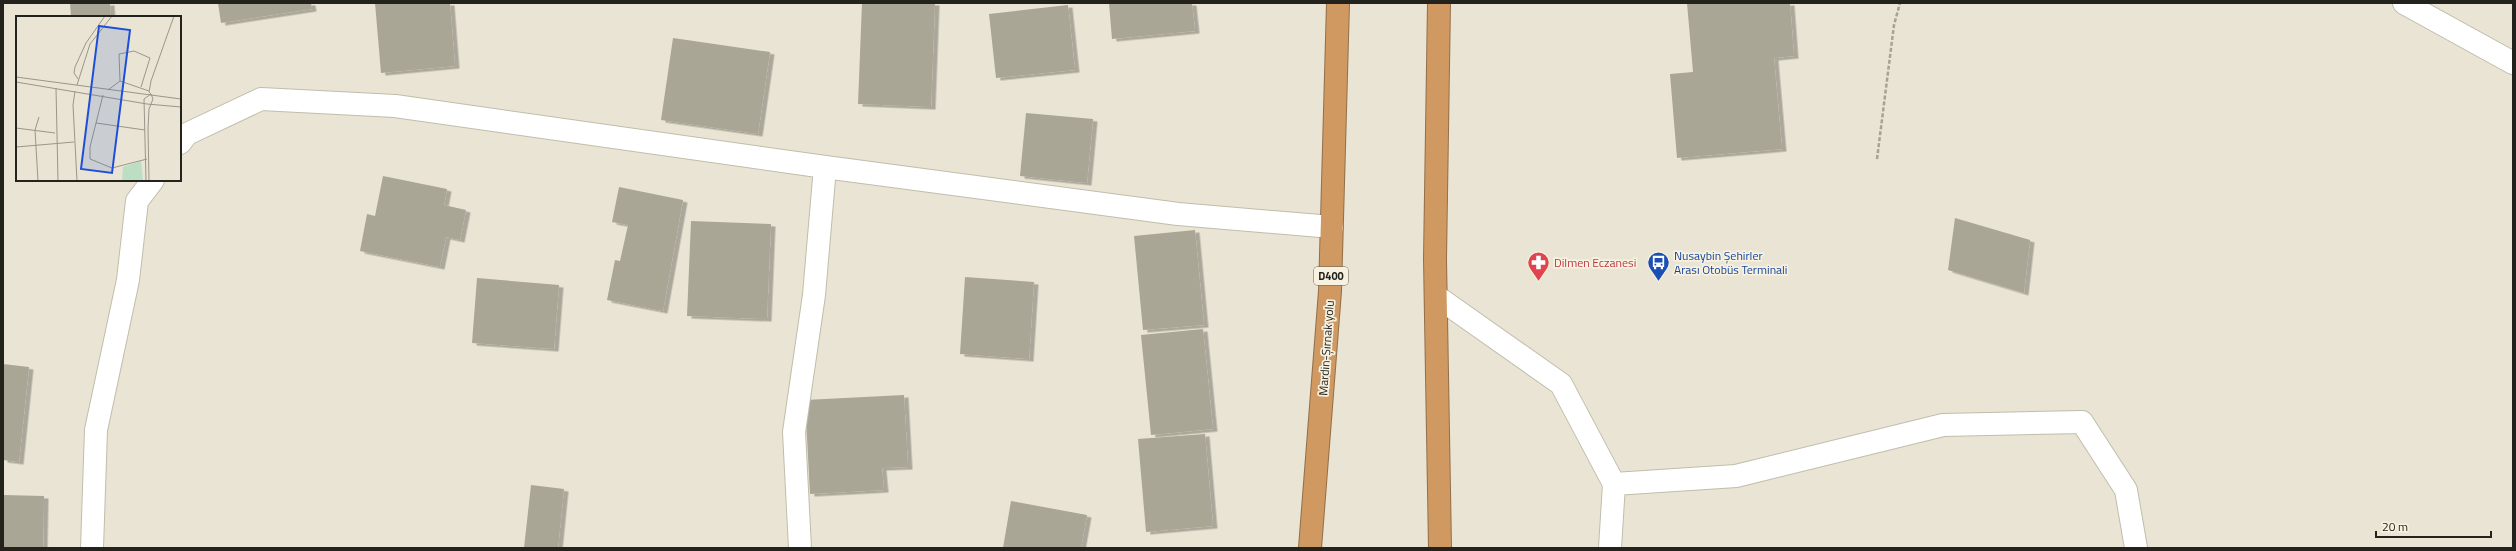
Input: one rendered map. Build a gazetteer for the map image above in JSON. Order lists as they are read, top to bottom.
{
  "streets": {
    "highway": ["D400", "Mardin-Şırnak yolu"]
  },
  "places": {
    "pharmacy": ["Dilmen Eczanesi"],
    "bus stop": ["Nusaybin Şehirler Arası Otobüs Terminali"]
  },
  "scale_bar": "20 m"
}
